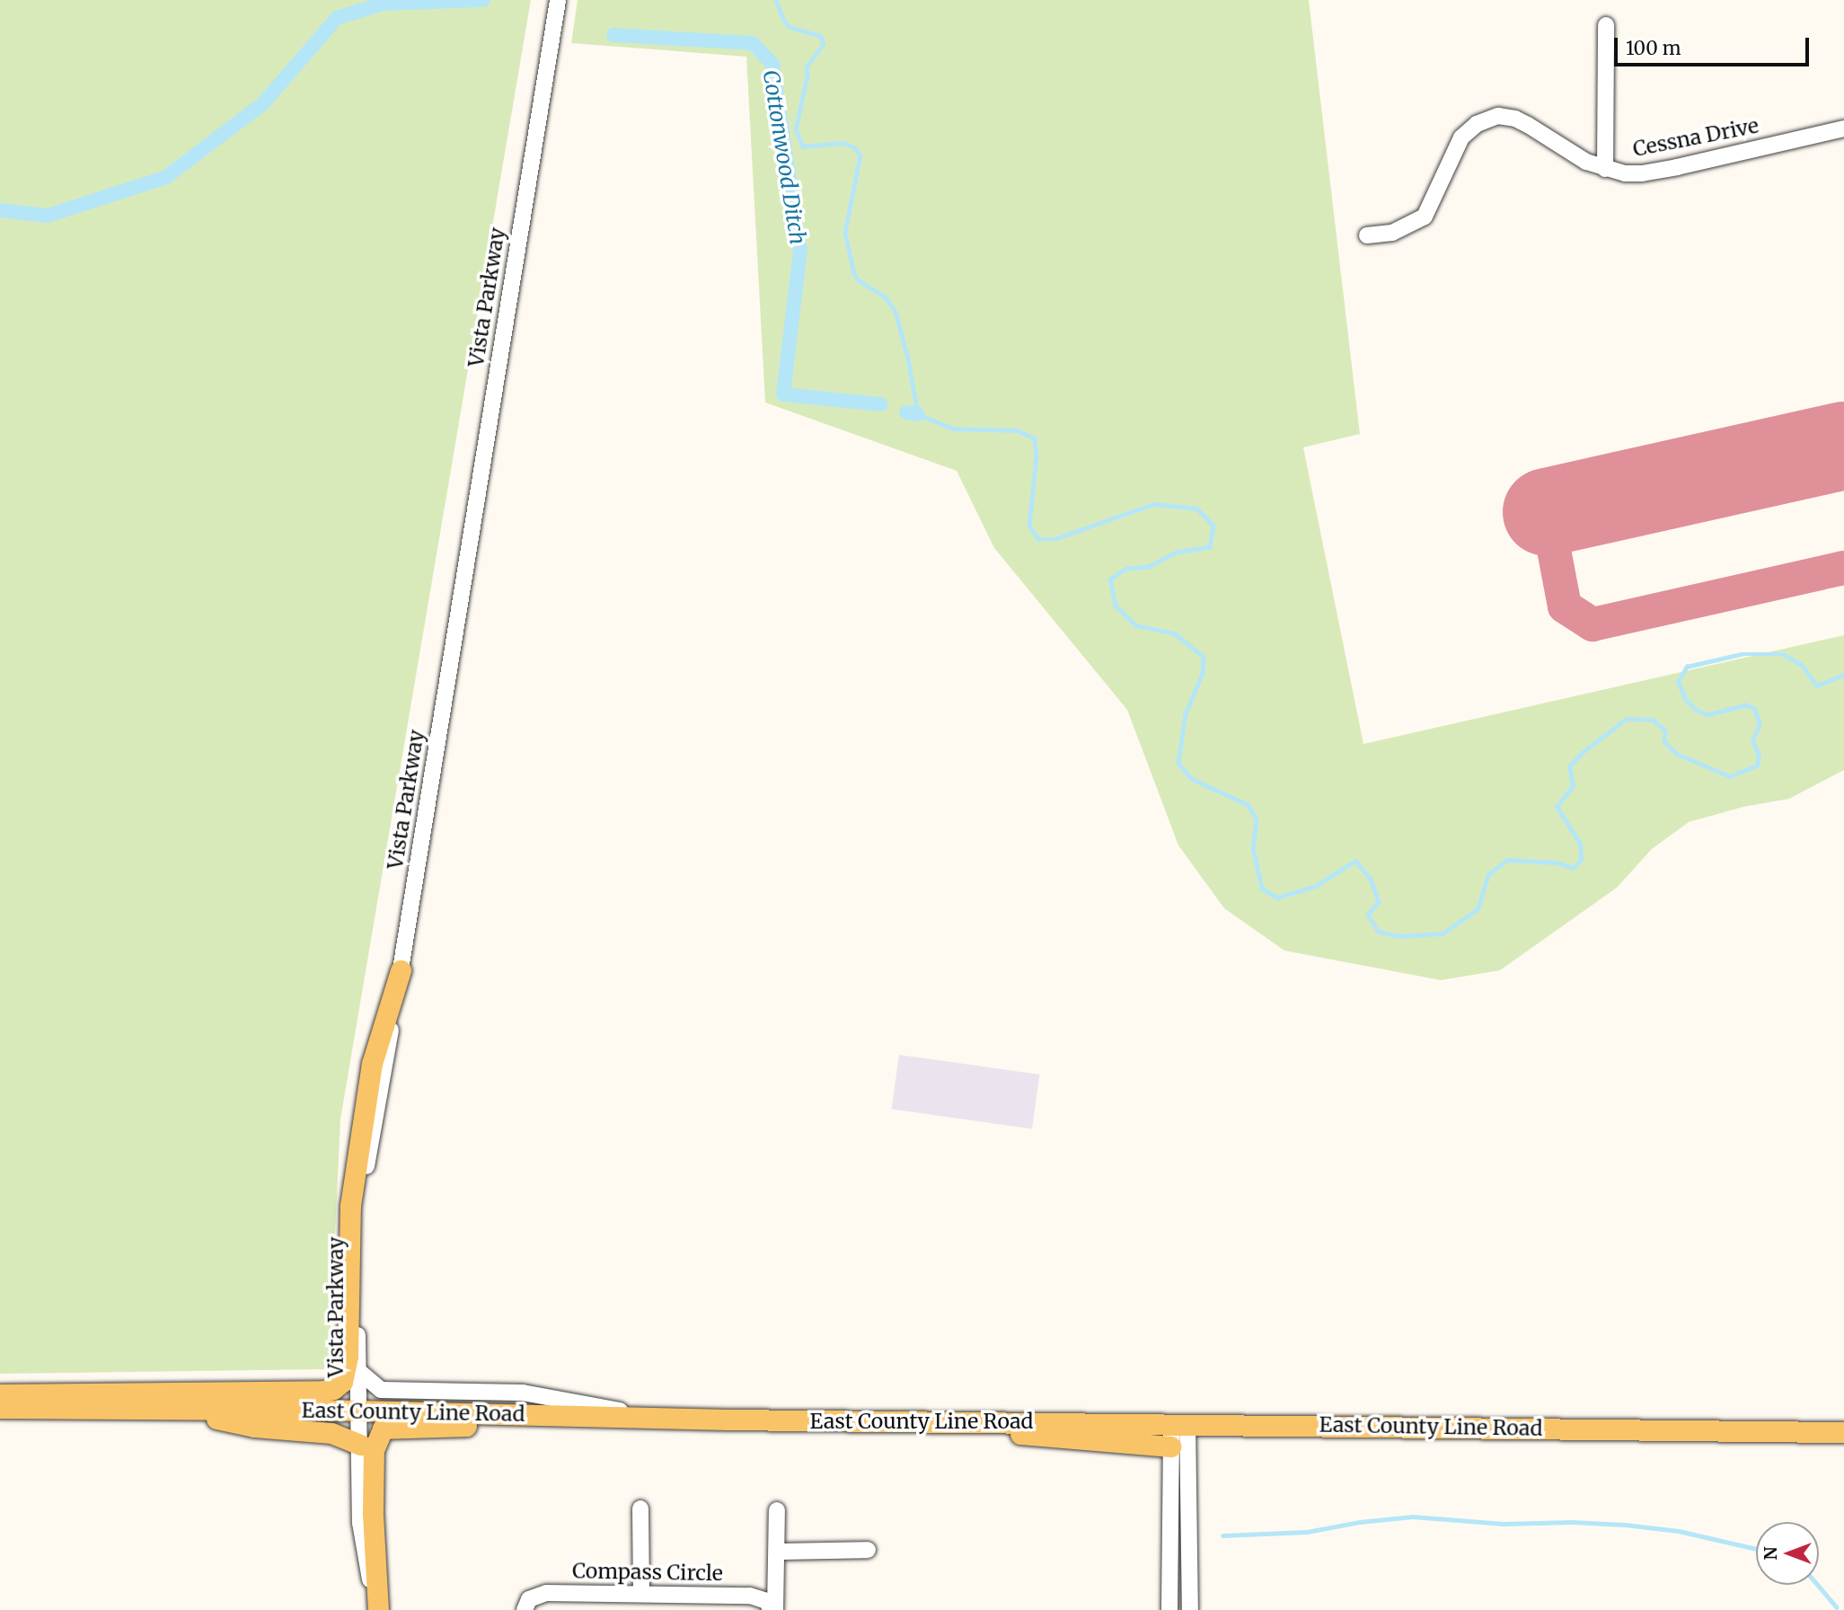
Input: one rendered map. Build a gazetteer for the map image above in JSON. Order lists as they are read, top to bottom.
{
  "streets": {
    "main road": ["East County Line Road"],
    "street": ["Cessna Drive", "Vista Parkway", "Compass Circle"]
  },
  "crossings": [
    ["Vista Parkway", "East County Line Road"]
  ],
  "water": ["Cottonwood Ditch"],
  "scale_bar": "100 m",
  "north": "left"
}
